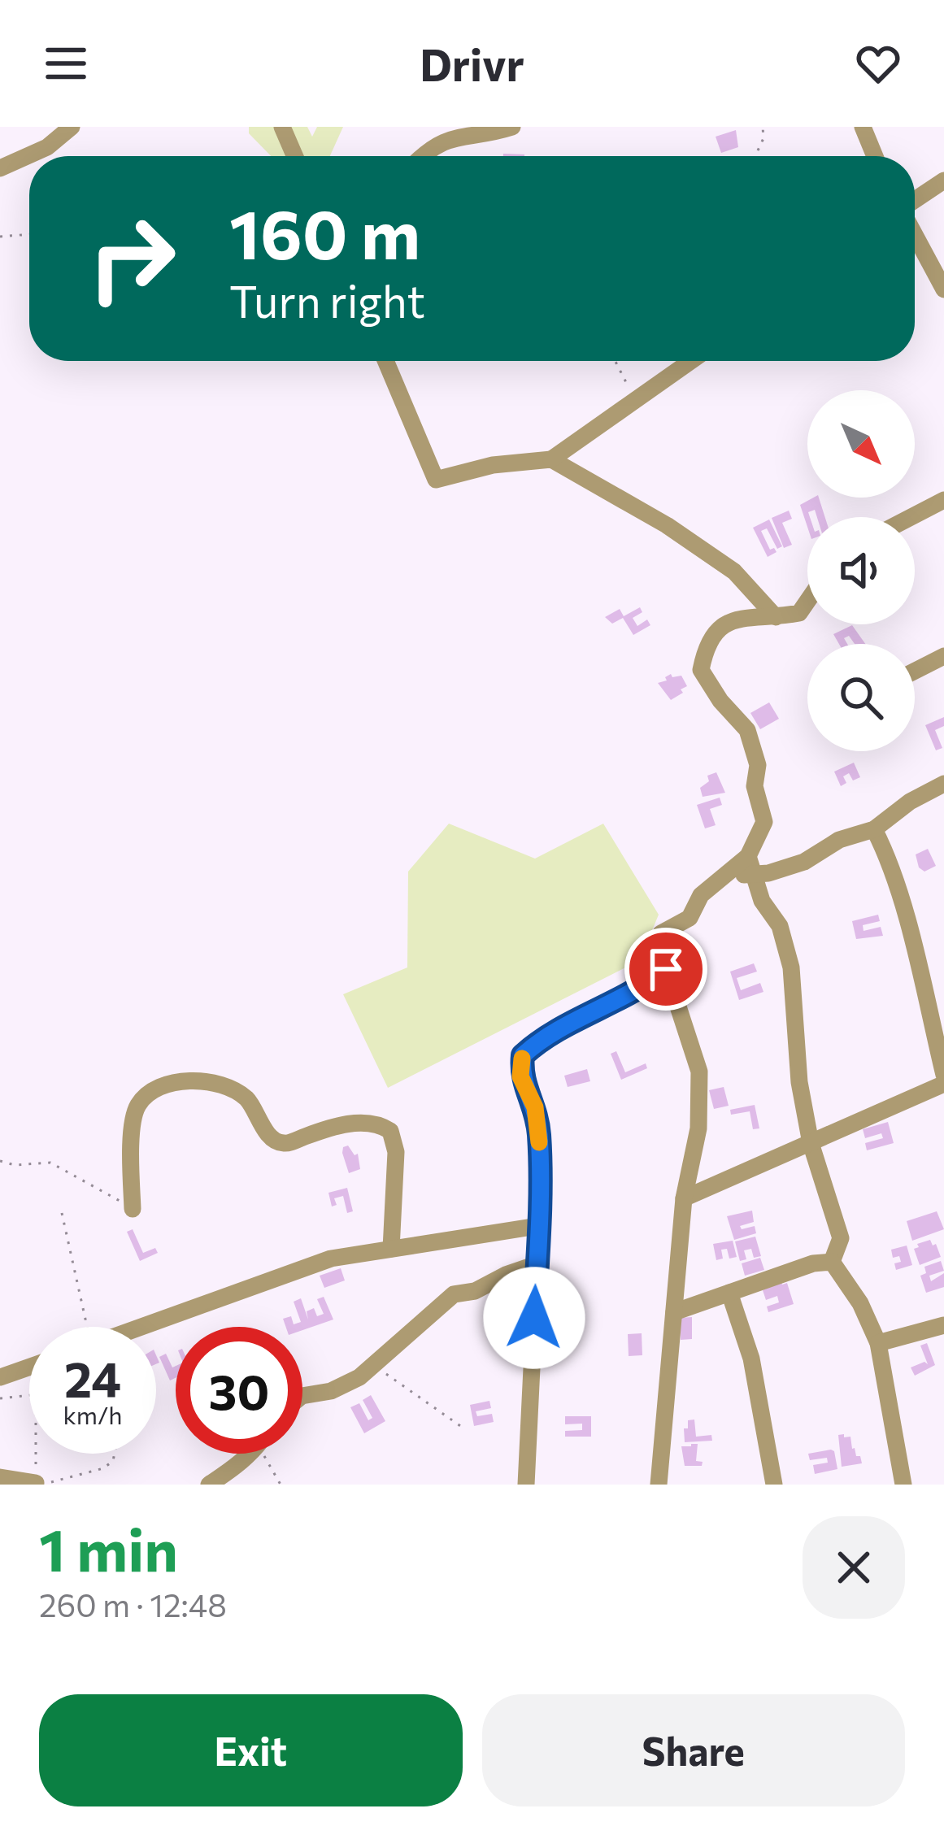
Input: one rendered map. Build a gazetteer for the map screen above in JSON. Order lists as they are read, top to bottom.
{
  "north": "bottom right",
  "page": {
    "header": "Drivr",
    "turn": ["160 m", "Turn right"],
    "speed": "24 km/h",
    "limit": "30",
    "heading": ["1 min", "260 m · 12:48"],
    "buttons": ["Exit", "Share"]
  }
}
